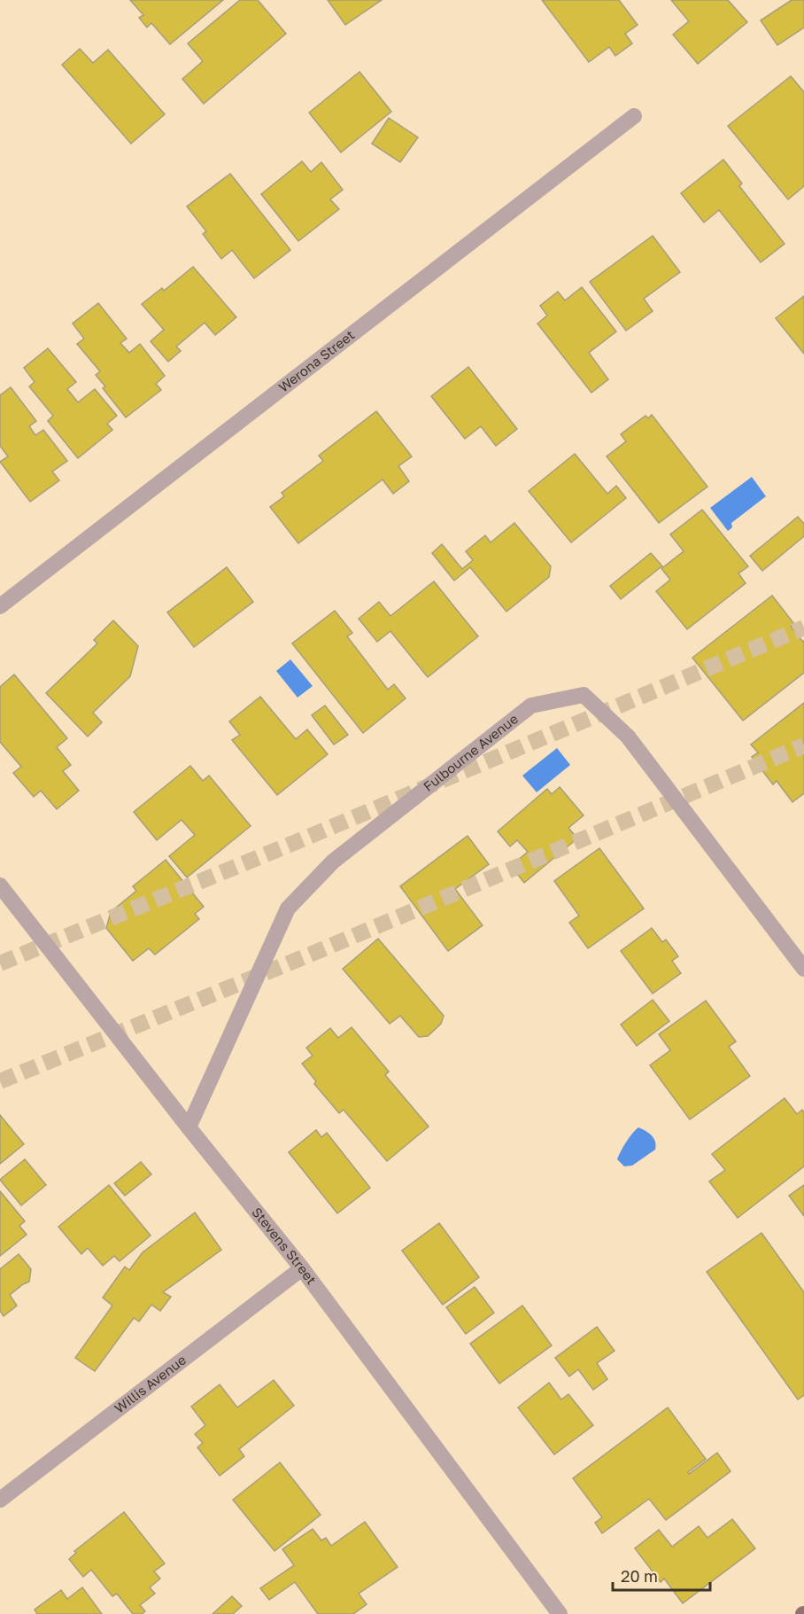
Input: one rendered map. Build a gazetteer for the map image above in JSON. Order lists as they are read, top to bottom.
{
  "streets": {
    "street": [
      "Werona Street",
      "Fulbourne Avenue",
      "Stevens Street",
      "Willis Avenue"
    ]
  },
  "crossings": [
    ["Fulbourne Avenue", "Stevens Street"],
    ["Stevens Street", "Willis Avenue"]
  ],
  "scale_bar": "20 m"
}
